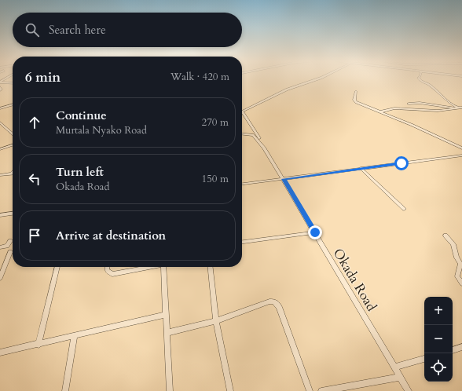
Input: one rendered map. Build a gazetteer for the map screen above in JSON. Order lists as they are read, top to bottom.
{
  "streets": {
    "street": ["Okada Road"]
  },
  "page": {
    "search": "Search here",
    "heading": ["6 min", "Walk · 420 m"],
    "list": [
      ["Continue", "Murtala Nyako Road", "270 m"],
      ["Turn left", "Okada Road", "150 m"],
      "Arrive at destination"
    ],
    "map_buttons": ["+", "−"]
  }
}
